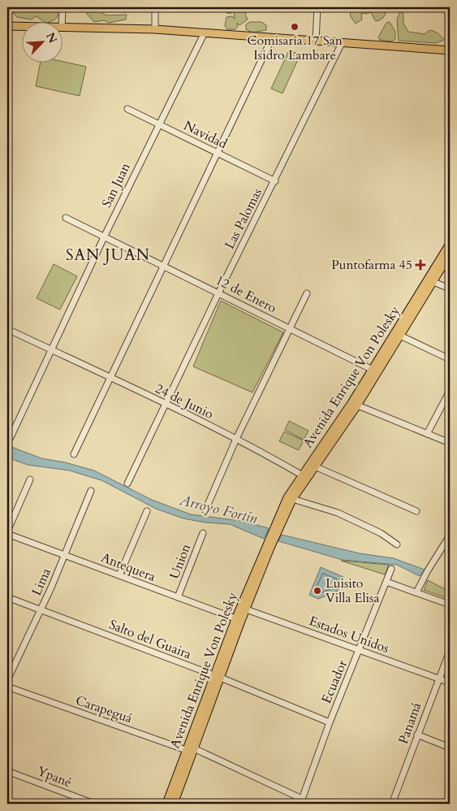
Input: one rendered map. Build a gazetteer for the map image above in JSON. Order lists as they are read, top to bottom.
{
  "streets": {
    "main road": ["Avenida Enrique Von Polesky"],
    "street": [
      "Navidad",
      "San Juan",
      "Las Palomas",
      "12 de Enero",
      "24 de Junio",
      "Union",
      "Antequera",
      "Lima",
      "Estados Unidos",
      "Salto del Guaira",
      "Ecuador",
      "Carapeguá",
      "Panamá",
      "Ypané"
    ]
  },
  "crossings": [
    ["Navidad", "San Juan"],
    ["Navidad", "Las Palomas"],
    ["San Juan", "12 de Enero"],
    ["San Juan", "24 de Junio"],
    ["Las Palomas", "12 de Enero"],
    ["Las Palomas", "24 de Junio"],
    ["12 de Enero", "Avenida Enrique Von Polesky"],
    ["Avenida Enrique Von Polesky", "24 de Junio"],
    ["Avenida Enrique Von Polesky", "Antequera"],
    ["Avenida Enrique Von Polesky", "Estados Unidos"],
    ["Avenida Enrique Von Polesky", "Salto del Guaira"],
    ["Avenida Enrique Von Polesky", "Carapeguá"],
    ["Union", "Antequera"],
    ["Antequera", "Lima"],
    ["Lima", "Salto del Guaira"],
    ["Estados Unidos", "Ecuador"],
    ["Estados Unidos", "Panamá"],
    ["Salto del Guaira", "Ecuador"],
    ["Ecuador", "Carapeguá"]
  ],
  "districts": ["SAN JUAN"],
  "water": ["Arroyo Fortín"],
  "places": {
    "other": ["Comisaría 17 San Isidro Lambare", "Luisito Villa Elisa"],
    "health": ["Puntofarma 45"]
  },
  "north": "top right"
}
